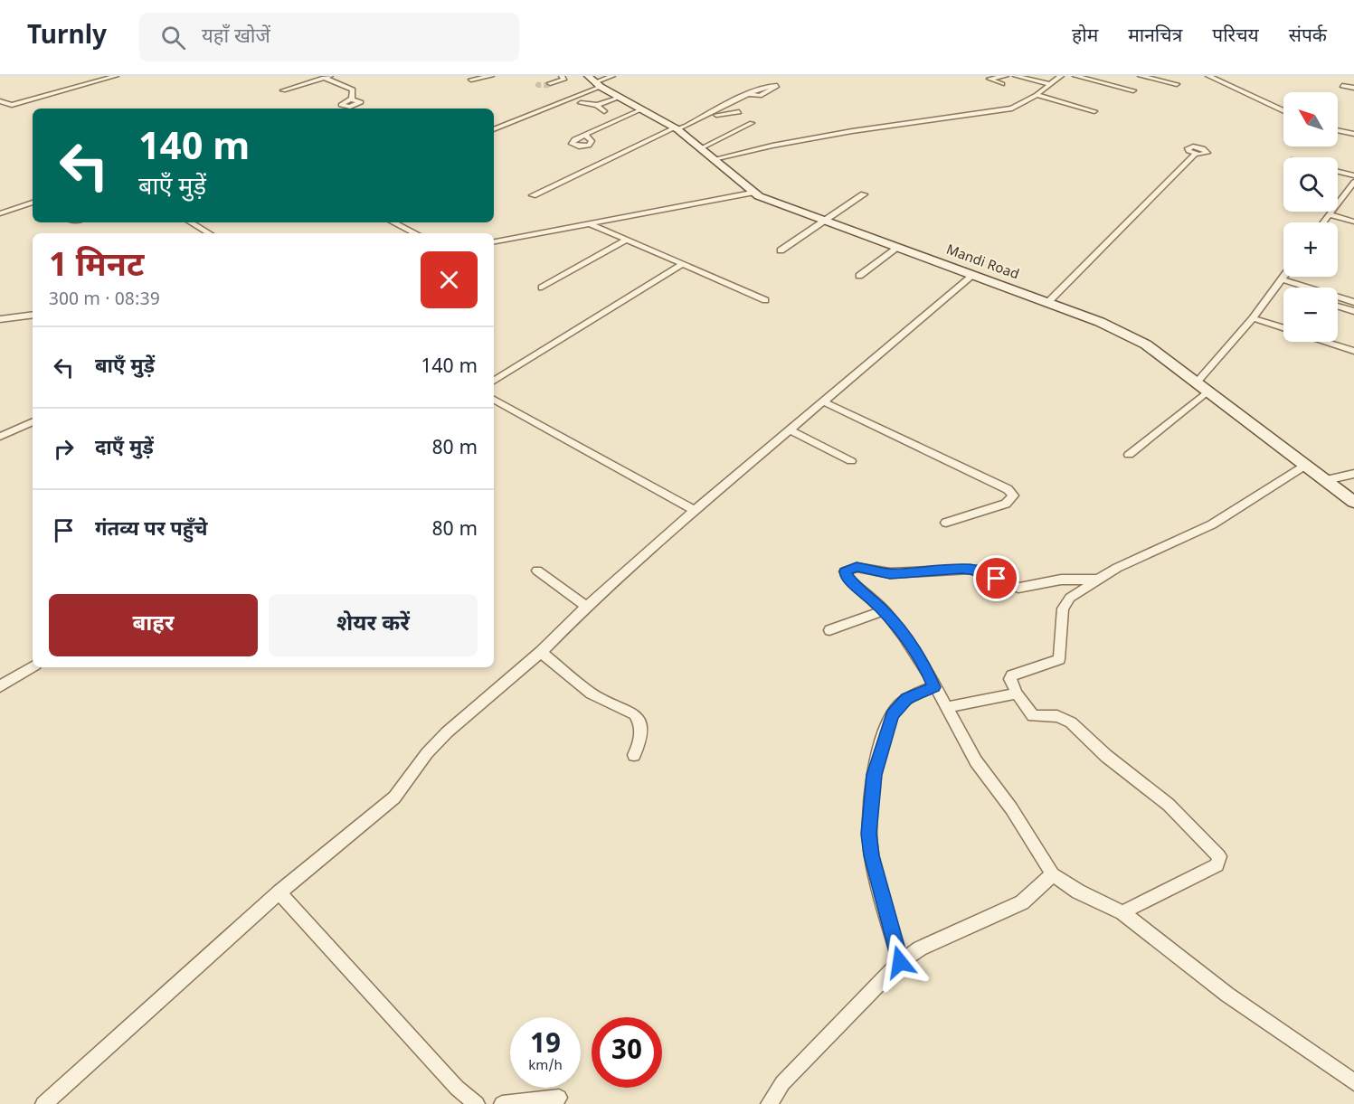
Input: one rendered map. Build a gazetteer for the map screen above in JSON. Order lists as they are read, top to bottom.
{
  "streets": {
    "street": ["Mandi Road"]
  },
  "north": "top left",
  "page": {
    "header": "Turnly",
    "search": "यहाँ खोजें",
    "nav": [
      "होम",
      "मानचित्र",
      "परिचय",
      "संपर्क"
    ],
    "map_buttons": ["+", "−"],
    "turn": ["140 m", "बाएँ मुड़ें"],
    "heading": ["1 मिनट", "300 m · 08:39"],
    "list": [
      {
        "name": "बाएँ मुड़ें",
        "value": "140 m"
      },
      {
        "name": "दाएँ मुड़ें",
        "value": "80 m"
      },
      {
        "name": "गंतव्य पर पहुँचे",
        "value": "80 m"
      }
    ],
    "buttons": ["बाहर", "शेयर करें"],
    "speed": "19 km/h",
    "limit": "30"
  }
}
